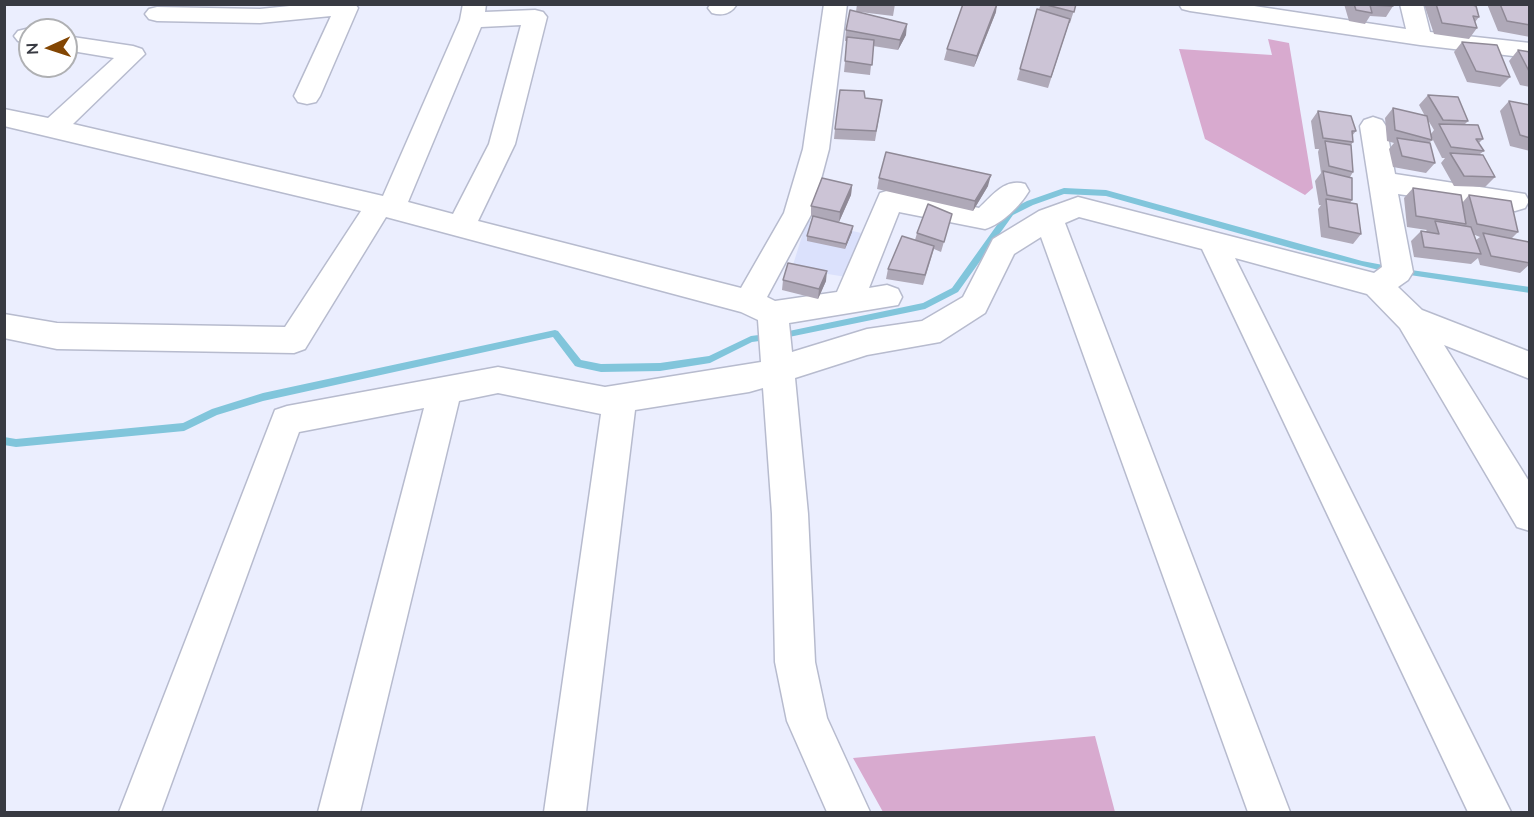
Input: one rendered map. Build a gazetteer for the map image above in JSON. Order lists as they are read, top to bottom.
{
  "north": "left"
}
